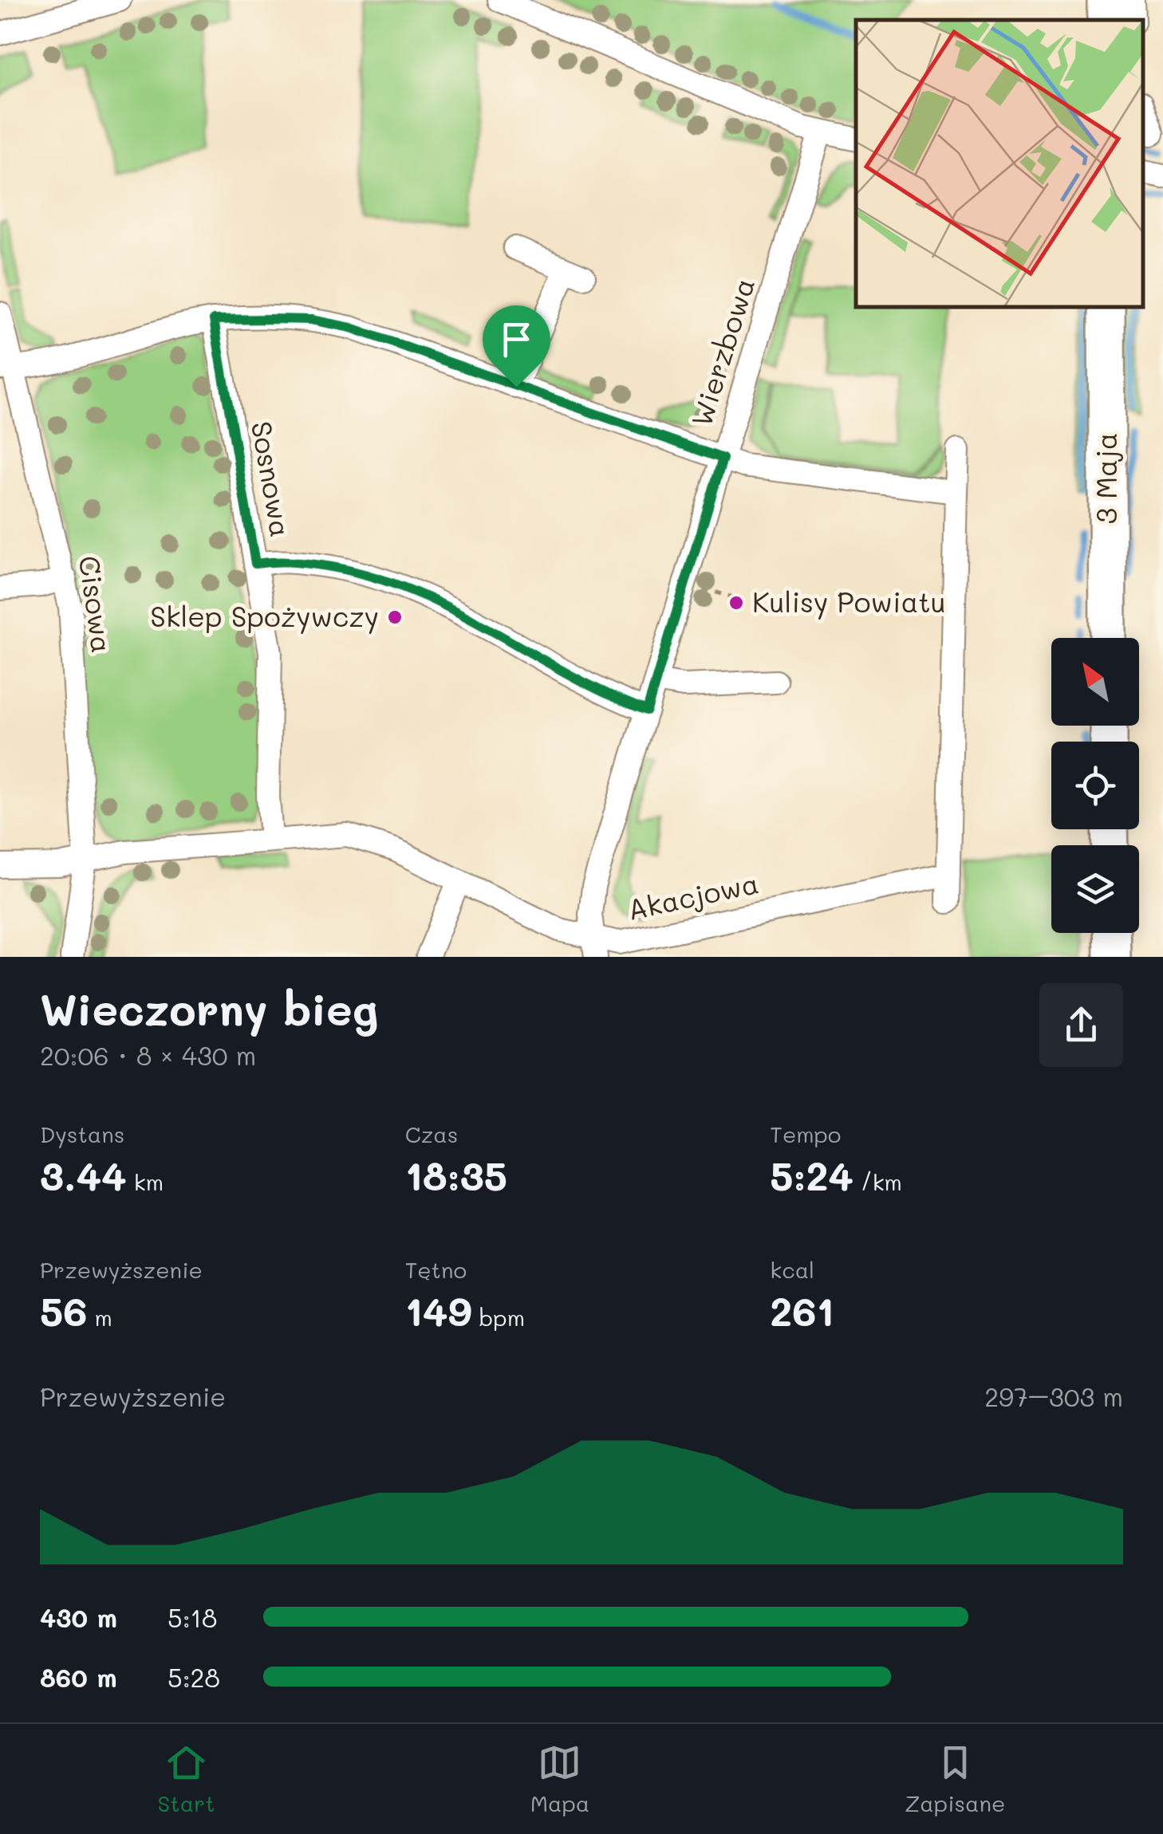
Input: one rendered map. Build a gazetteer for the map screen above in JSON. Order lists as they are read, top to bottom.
{
  "streets": {
    "main road": ["3 Maja"],
    "street": [
      "Wierzbowa",
      "Sosnowa",
      "Cisowa",
      "Akacjowa"
    ]
  },
  "crossings": [
    ["Wierzbowa", "Akacjowa"],
    ["Sosnowa", "Akacjowa"],
    ["Cisowa", "Akacjowa"]
  ],
  "places": ["Kulisy Powiatu", "Sklep Spożywczy"],
  "north": "top left",
  "page": {
    "heading": ["Wieczorny bieg", "20:06 · 8 × 430 m"],
    "stats": [
      ["Dystans", "3.44 km"],
      ["Czas", "18:35"],
      ["Tempo", "5:24 /km"],
      ["Przewyższenie", "56 m"],
      ["Tętno", "149 bpm"],
      ["kcal", "261"]
    ],
    "chart": ["Przewyższenie", "297–303 m"],
    "list": [
      {
        "name": "430 m",
        "note": "5:18"
      },
      {
        "name": "860 m",
        "note": "5:28"
      }
    ],
    "tabs": ["Start", "Mapa", "Zapisane"]
  }
}
